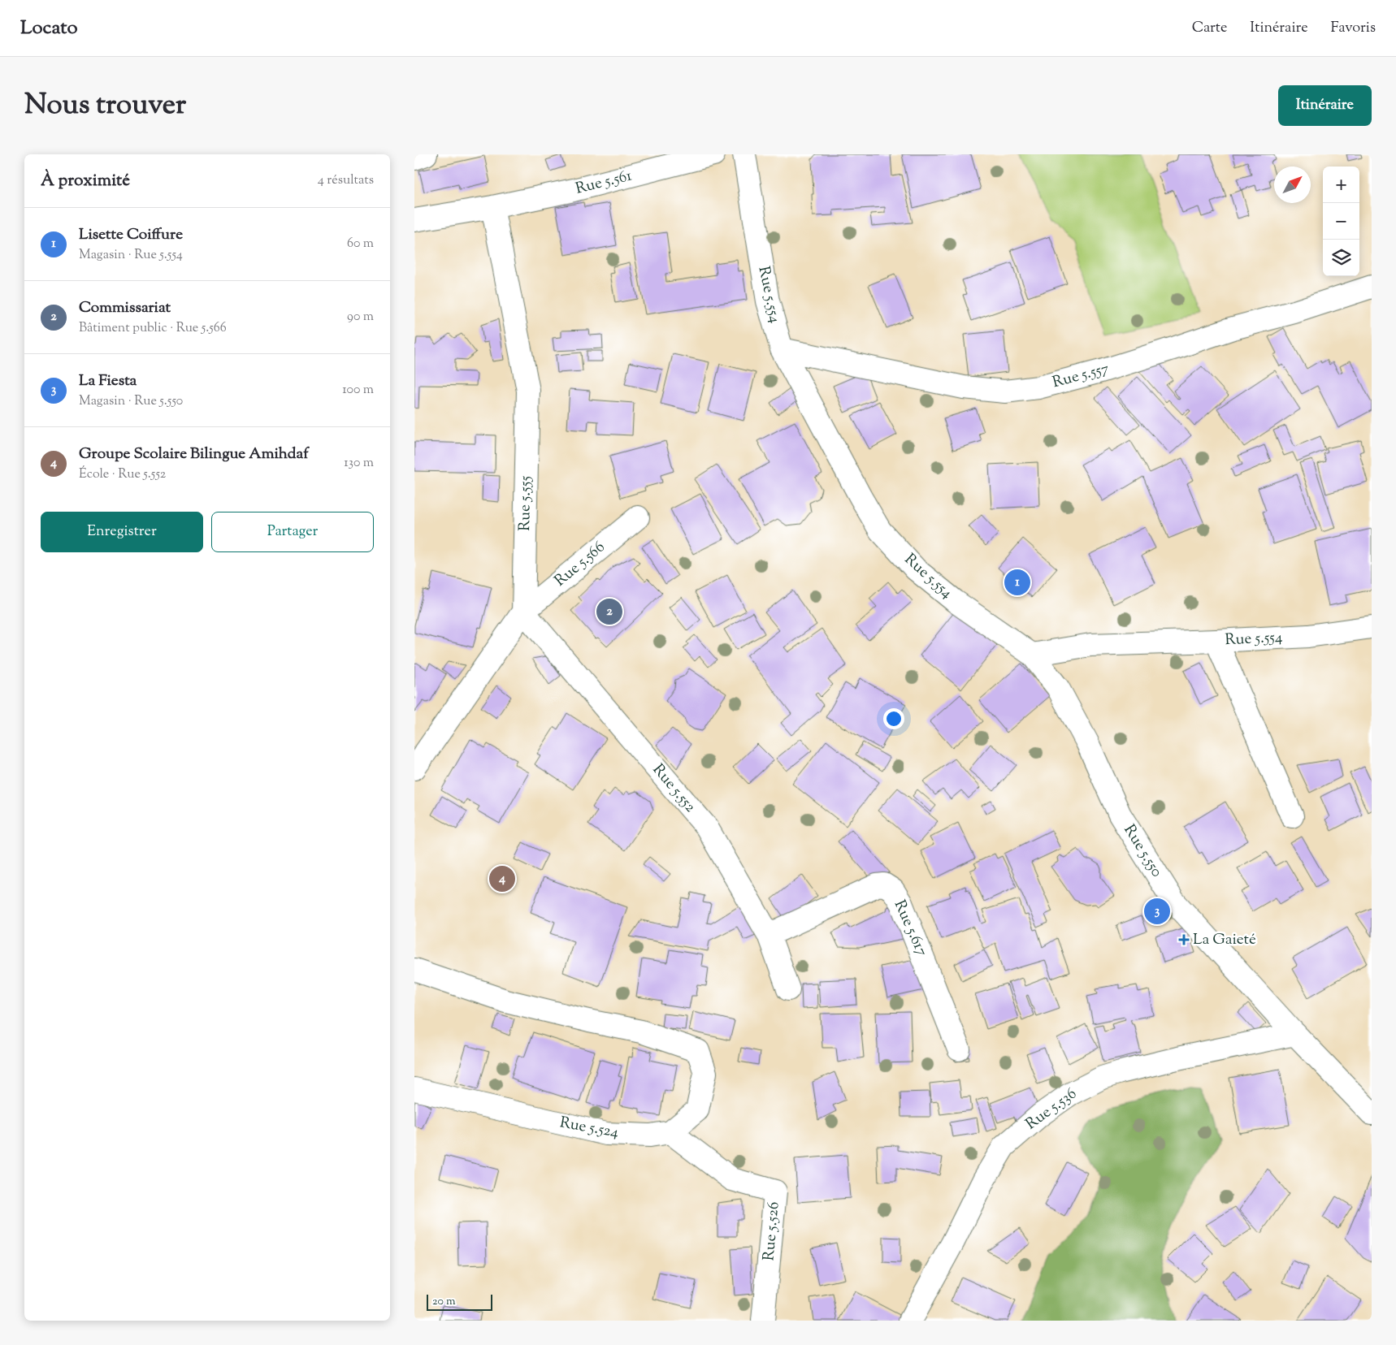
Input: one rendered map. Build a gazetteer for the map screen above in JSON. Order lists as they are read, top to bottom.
{
  "streets": {
    "street": [
      "Rue 5.561",
      "Rue 5.554",
      "Rue 5.557",
      "Rue 5.555",
      "Rue 5.566",
      "Rue 5.552",
      "Rue 5.550",
      "Rue 5.617",
      "Rue 5.536",
      "Rue 5.524",
      "Rue 5.526"
    ]
  },
  "crossings": [
    ["Rue 5.561", "Rue 5.555"],
    ["Rue 5.554", "Rue 5.557"],
    ["Rue 5.554", "Rue 5.550"],
    ["Rue 5.555", "Rue 5.566"],
    ["Rue 5.555", "Rue 5.552"],
    ["Rue 5.566", "Rue 5.552"],
    ["Rue 5.552", "Rue 5.617"],
    ["Rue 5.550", "Rue 5.536"],
    ["Rue 5.524", "Rue 5.526"]
  ],
  "places": {
    "health": ["La Gaieté"]
  },
  "scale_bar": "20 m",
  "north": "top right",
  "page": {
    "header": "Locato",
    "nav": ["Carte", "Itinéraire", "Favoris"],
    "title": "Nous trouver",
    "buttons": [
      "Itinéraire",
      ["Enregistrer", "Partager"]
    ],
    "heading": ["À proximité", "4 résultats"],
    "map_buttons": ["+", "−"],
    "list": [
      {
        "mark": "1",
        "name": "Lisette Coiffure",
        "note": "Magasin · Rue 5.554",
        "value": "60 m"
      },
      {
        "mark": "2",
        "name": "Commissariat",
        "note": "Bâtiment public · Rue 5.566",
        "value": "90 m"
      },
      {
        "mark": "3",
        "name": "La Fiesta",
        "note": "Magasin · Rue 5.550",
        "value": "100 m"
      },
      {
        "mark": "4",
        "name": "Groupe Scolaire Bilingue Amihdaf",
        "note": "École · Rue 5.552",
        "value": "130 m"
      }
    ],
    "pins": [
      "1",
      "2",
      "4",
      "3"
    ],
    "scale": "20 m"
  }
}
